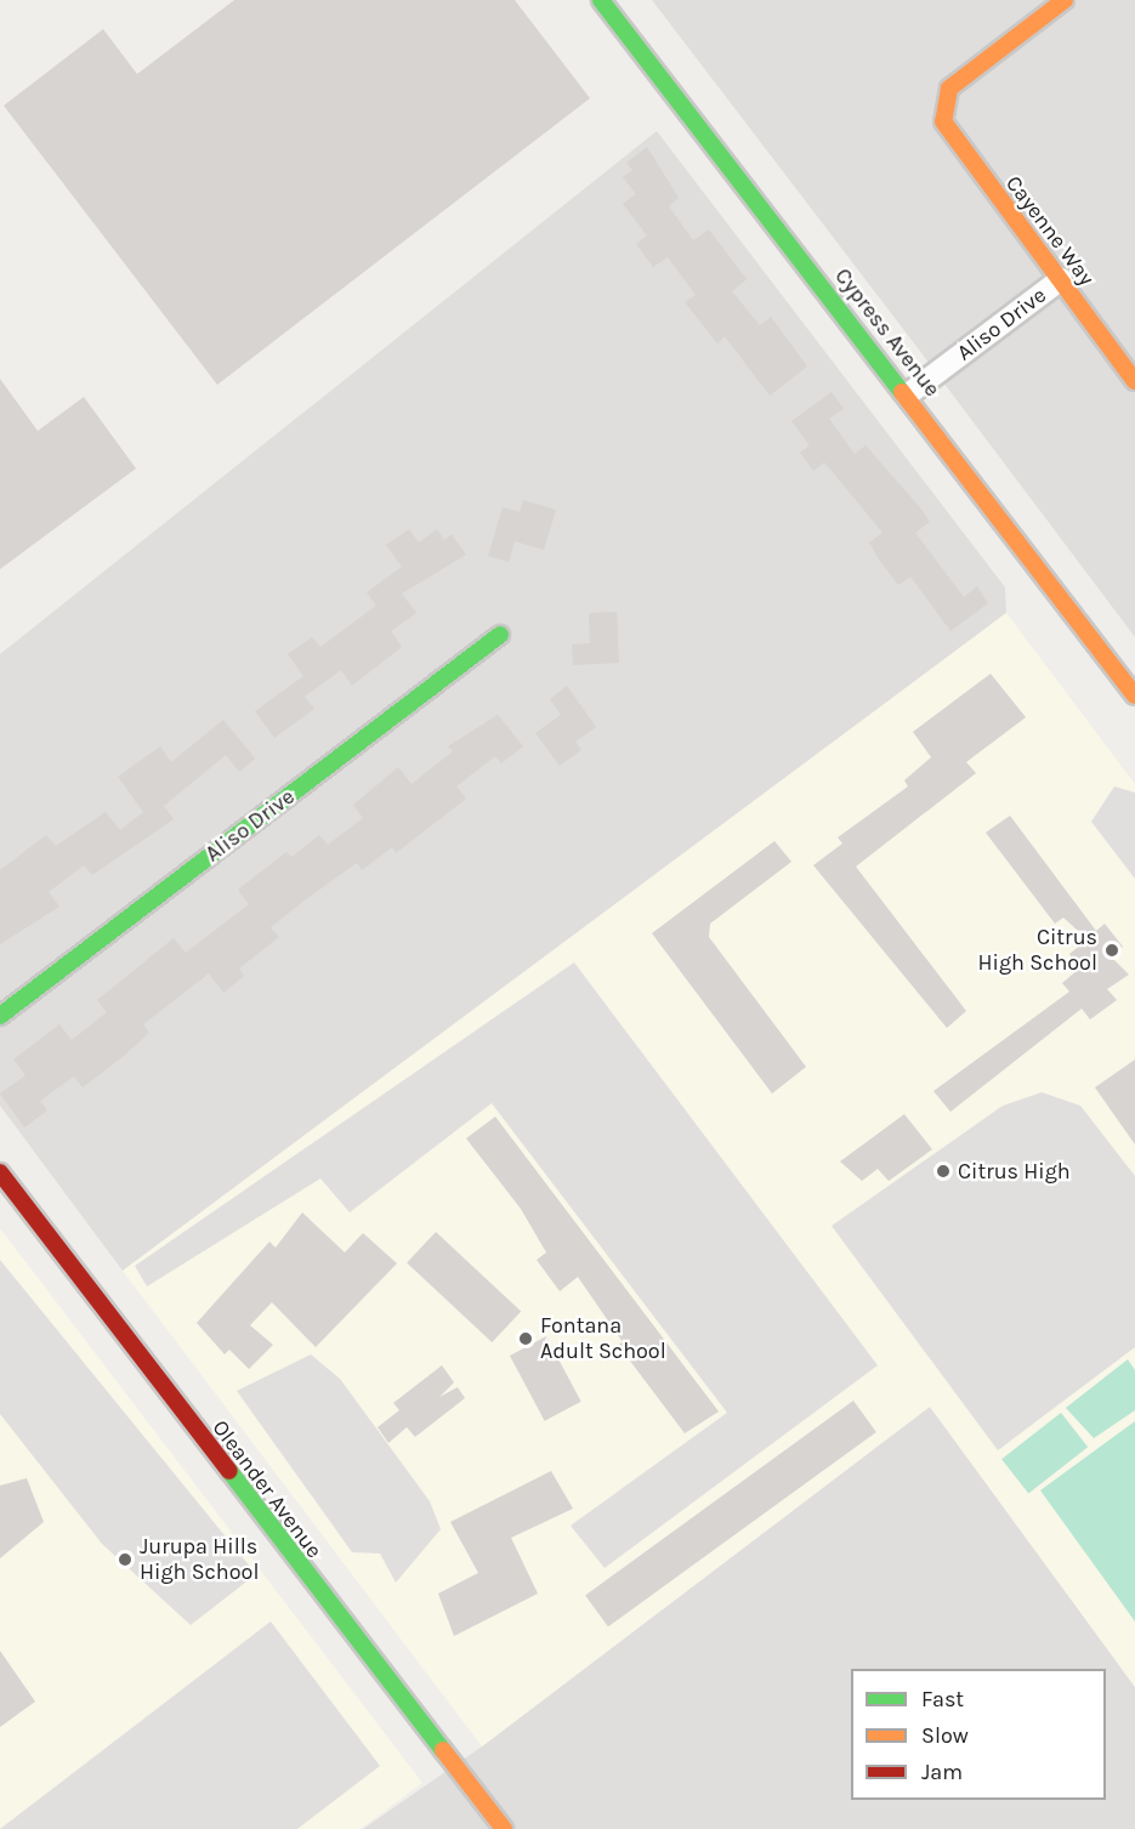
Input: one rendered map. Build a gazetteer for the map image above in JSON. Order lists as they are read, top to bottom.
{
  "streets": {
    "street": [
      "Cayenne Way",
      "Aliso Drive",
      "Cypress Avenue",
      "Oleander Avenue"
    ]
  },
  "crossings": [
    ["Cayenne Way", "Aliso Drive"],
    ["Aliso Drive", "Cypress Avenue"]
  ],
  "places": [
    "Citrus High School",
    "Citrus High",
    "Fontana Adult School",
    "Jurupa Hills High School"
  ],
  "legend": ["Fast", "Slow", "Jam"]
}
